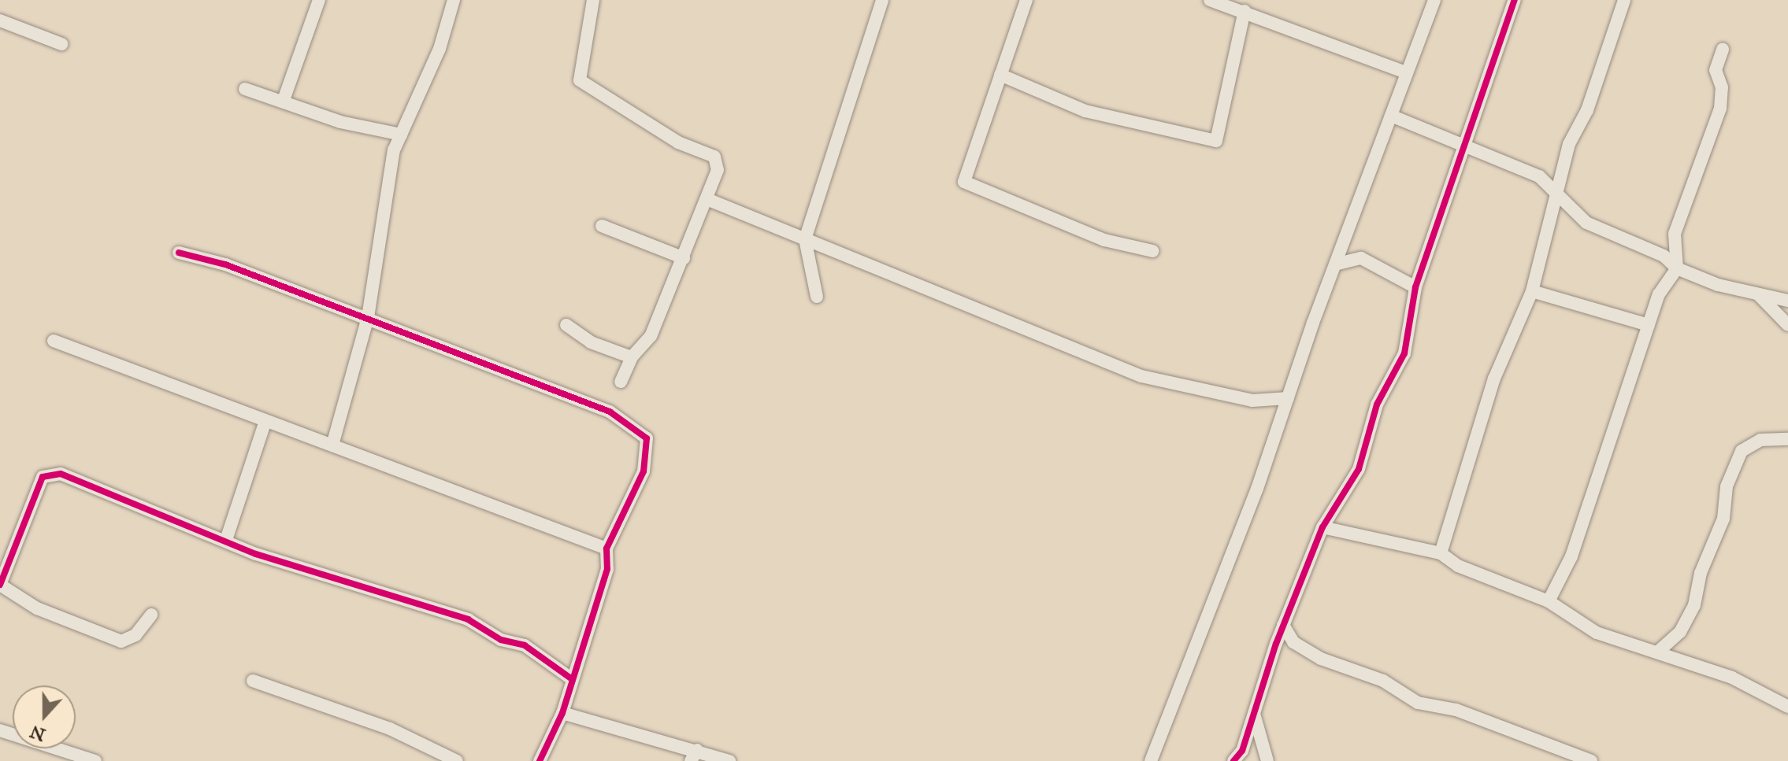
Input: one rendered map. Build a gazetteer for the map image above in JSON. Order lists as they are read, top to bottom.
{
  "north": "bottom"
}
